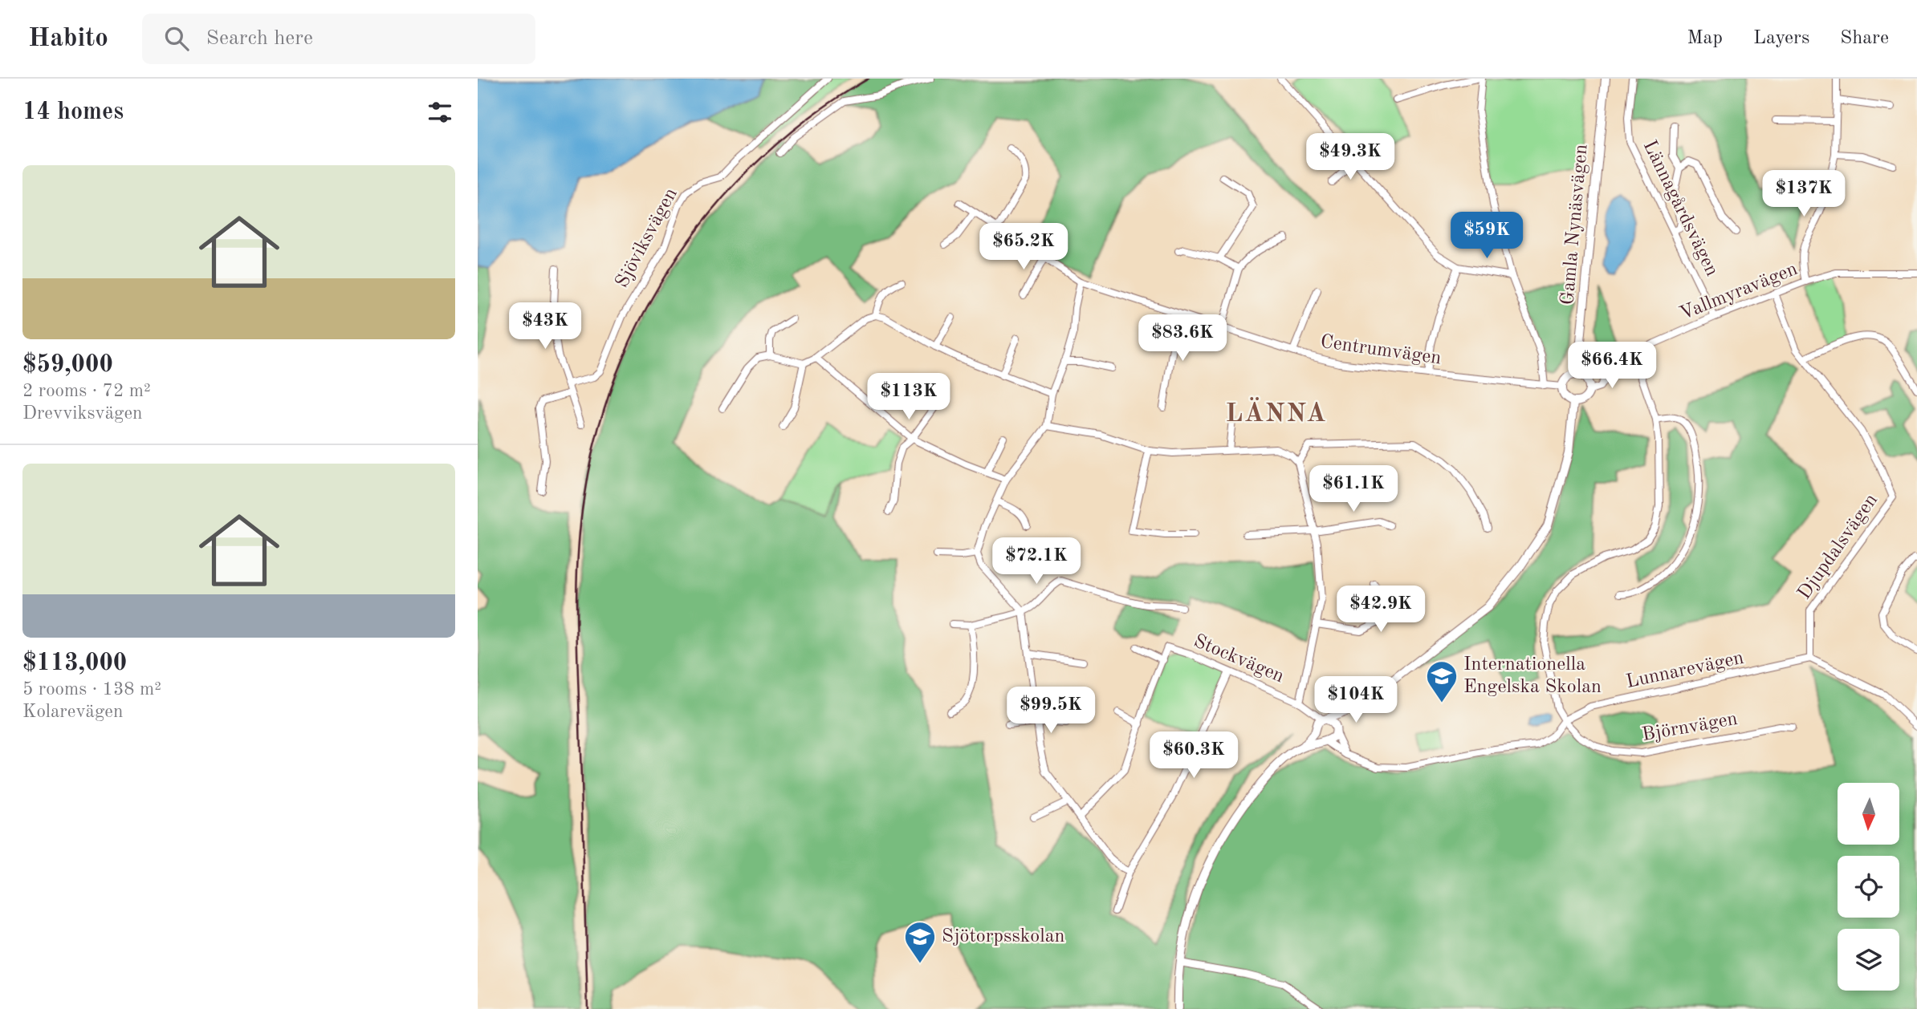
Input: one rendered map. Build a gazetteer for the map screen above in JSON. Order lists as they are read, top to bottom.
{
  "streets": {
    "street": [
      "Lännagårdsvägen",
      "Gamla Nynäsvägen",
      "Sjöviksvägen",
      "Vallmyravägen",
      "Centrumvägen",
      "Djupdalsvägen",
      "Stockvägen",
      "Lunnarevägen",
      "Björnvägen"
    ]
  },
  "crossings": [
    ["Lännagårdsvägen", "Vallmyravägen"],
    ["Gamla Nynäsvägen", "Vallmyravägen"],
    ["Gamla Nynäsvägen", "Centrumvägen"],
    ["Vallmyravägen", "Centrumvägen"],
    ["Vallmyravägen", "Djupdalsvägen"],
    ["Vallmyravägen", "Björnvägen"],
    ["Djupdalsvägen", "Lunnarevägen"],
    ["Stockvägen", "Lunnarevägen"],
    ["Lunnarevägen", "Björnvägen"]
  ],
  "districts": ["LÄNNA"],
  "places": {
    "school or university": ["Internationella Engelska Skolan", "Sjötorpsskolan"]
  },
  "north": "bottom",
  "page": {
    "header": "Habito",
    "search": "Search here",
    "nav": ["Map", "Layers", "Share"],
    "heading": "14 homes",
    "price": [
      "$49.3K",
      "$137K",
      "$59K",
      "$65.2K",
      "$43K",
      "$83.6K",
      "$66.4K",
      "$113K",
      "$61.1K",
      "$72.1K",
      "$42.9K",
      "$104K",
      "$99.5K",
      "$60.3K"
    ],
    "list": [
      {
        "name": "$59,000",
        "note": "2 rooms · 72 m² · Drevviksvägen"
      },
      {
        "name": "$113,000",
        "note": "5 rooms · 138 m² · Kolarevägen"
      }
    ]
  }
}
